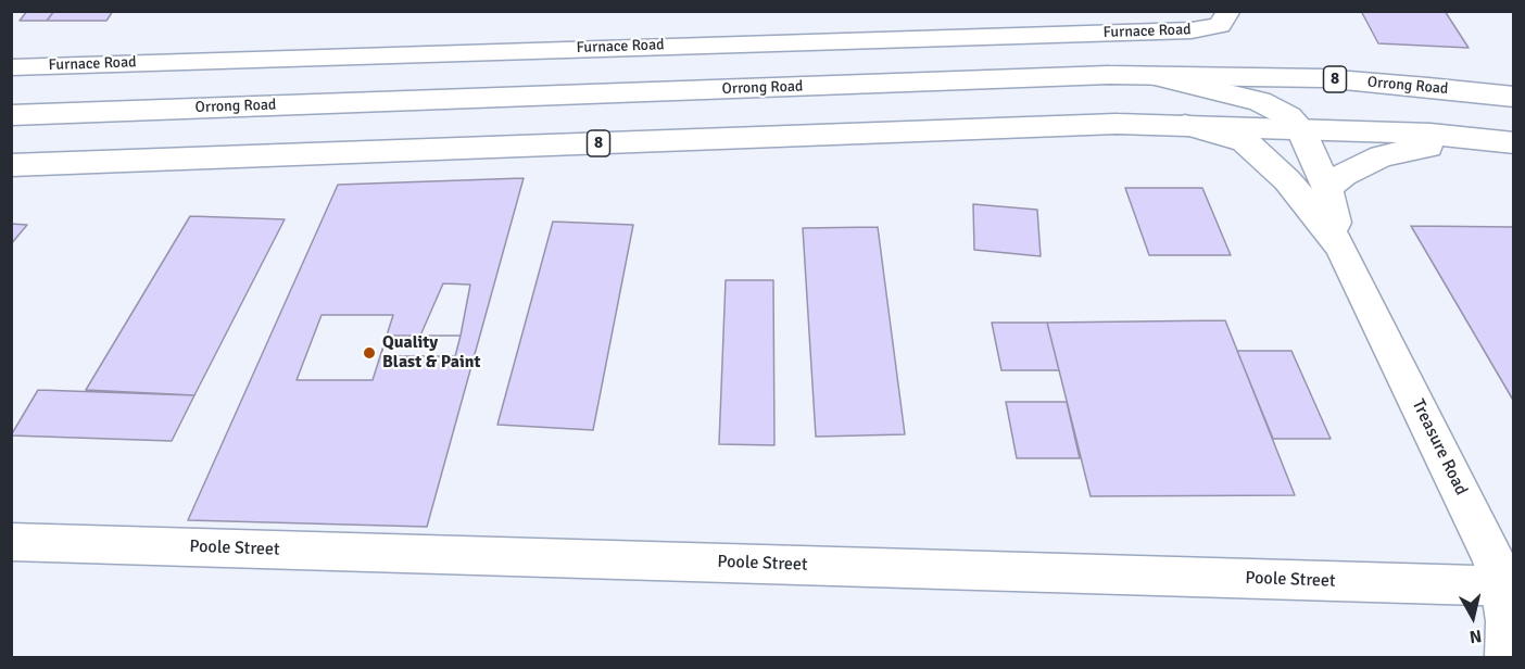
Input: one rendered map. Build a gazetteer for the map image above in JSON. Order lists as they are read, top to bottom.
{
  "streets": {
    "main road": ["8", "Orrong Road", "Treasure Road"],
    "street": ["Furnace Road", "Poole Street"]
  },
  "crossings": [
    ["8", "Treasure Road"],
    ["Orrong Road", "Treasure Road"],
    ["Treasure Road", "Poole Street"]
  ],
  "places": ["Quality Blast & Paint"],
  "north": "bottom"
}
